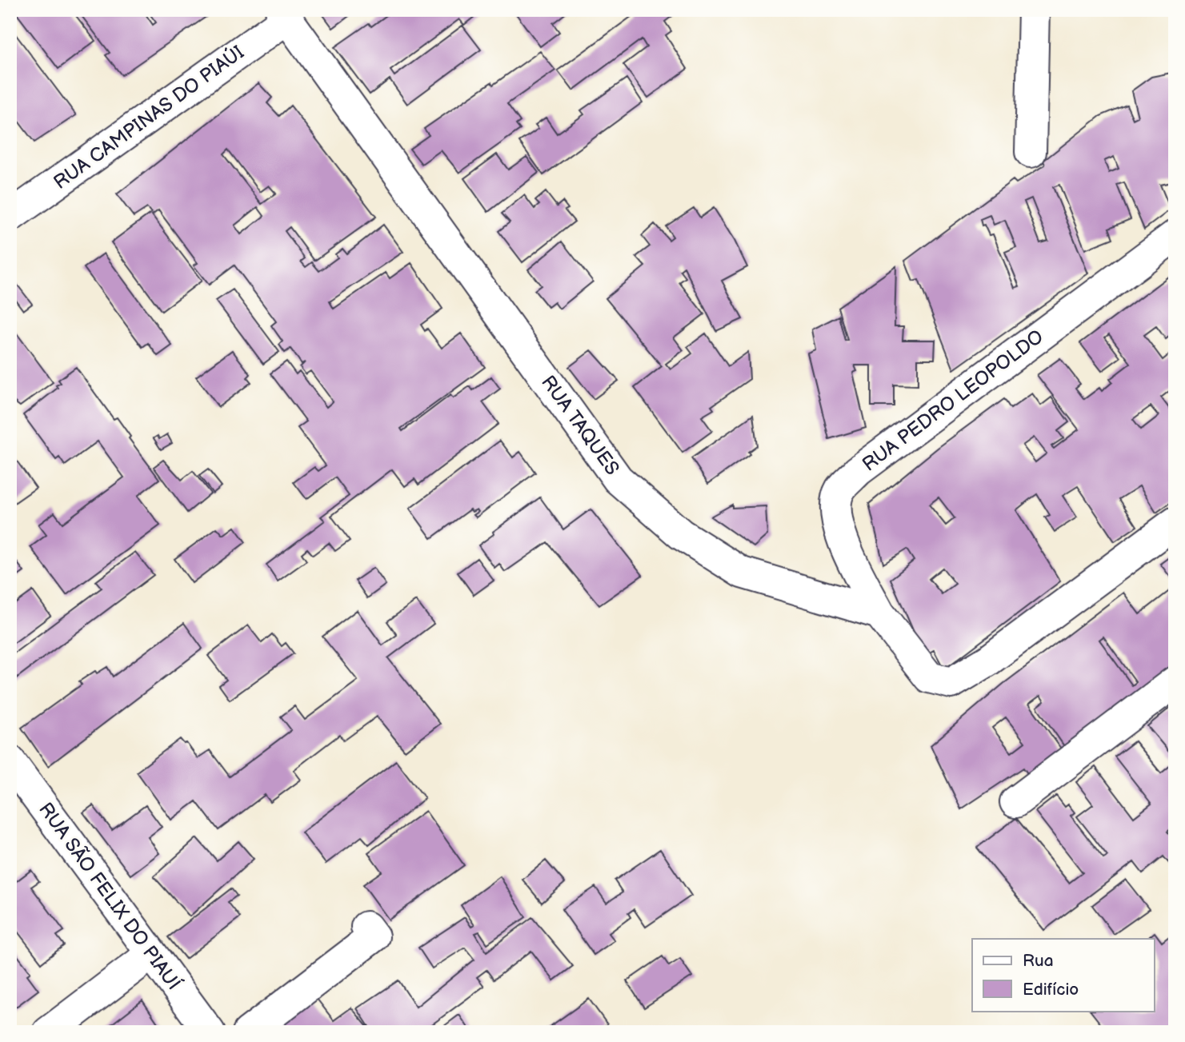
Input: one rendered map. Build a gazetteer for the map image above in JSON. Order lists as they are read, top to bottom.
{
  "streets": {
    "street": [
      "RUA CAMPINAS DO PIAÚI",
      "RUA PEDRO LEOPOLDO",
      "RUA TAQUES",
      "RUA SÃO FELIX DO PIAUÍ"
    ]
  },
  "crossings": [
    ["RUA CAMPINAS DO PIAÚI", "RUA TAQUES"],
    ["RUA PEDRO LEOPOLDO", "RUA TAQUES"]
  ],
  "legend": ["Rua", "Edifício"]
}
